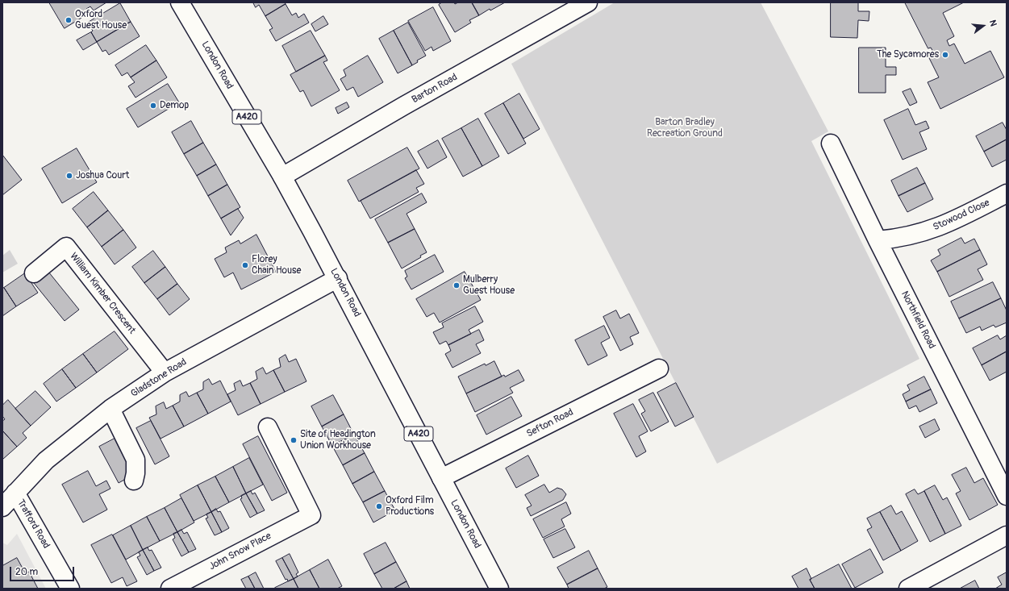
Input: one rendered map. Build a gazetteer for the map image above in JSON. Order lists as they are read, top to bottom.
{
  "streets": {
    "street": [
      "London Road",
      "Barton Road",
      "A420",
      "Stowood Close",
      "William Kimber Crescent",
      "Northfield Road",
      "Gladstone Road",
      "Sefton Road",
      "Trafford Road",
      "John Snow Place"
    ]
  },
  "crossings": [
    ["London Road", "Barton Road"],
    ["London Road", "Gladstone Road"],
    ["London Road", "Sefton Road"],
    ["Stowood Close", "Northfield Road"],
    ["William Kimber Crescent", "Gladstone Road"],
    ["Gladstone Road", "Trafford Road"]
  ],
  "parks": ["Barton Bradley Recreation Ground"],
  "places": [
    "Oxford Guest House",
    "The Sycamores",
    "Demop",
    "Joshua Court",
    "Florey Chain House",
    "Mulberry Guest House",
    "Site of Headington Union Workhouse",
    "Oxford Film Productions"
  ],
  "scale_bar": "20 m",
  "north": "right"
}
